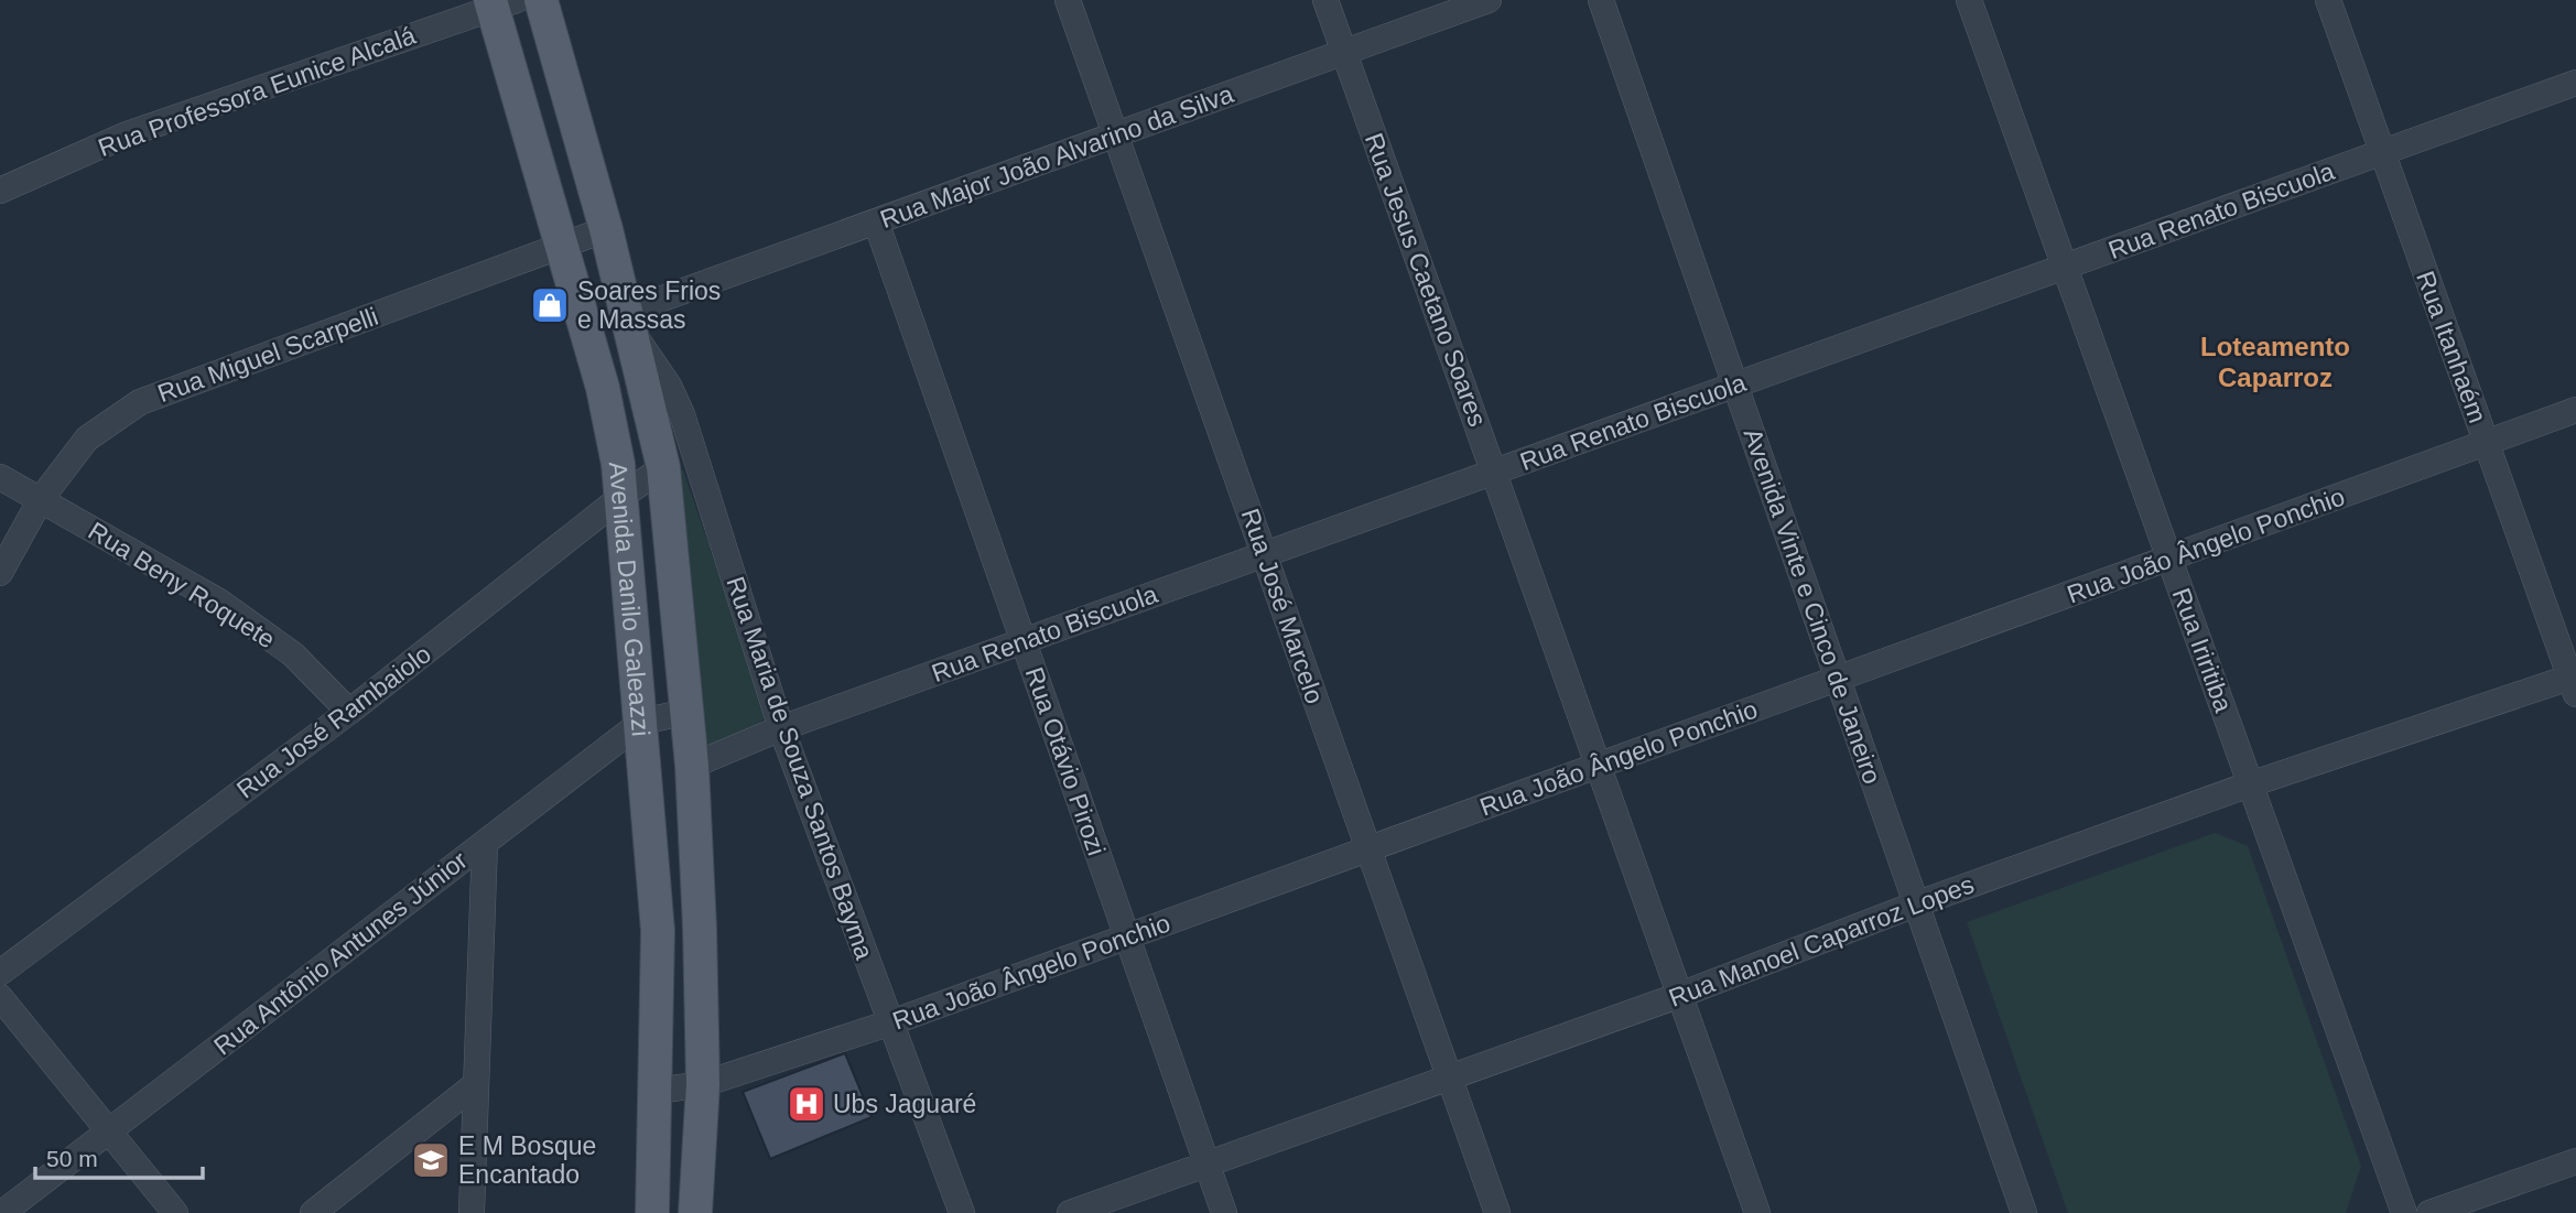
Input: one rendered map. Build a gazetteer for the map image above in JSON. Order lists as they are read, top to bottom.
{
  "streets": {
    "main road": ["Avenida Danilo Galeazzi"],
    "street": [
      "Rua Professora Eunice Alcalá",
      "Rua Major João Alvarino da Silva",
      "Rua Renato Biscuola",
      "Rua Jesus Caetano Soares",
      "Rua Itanhaém",
      "Rua Miguel Scarpelli",
      "Rua João Ângelo Ponchio",
      "Rua Beny Roquete",
      "Rua José Marcelo",
      "Avenida Vinte e Cinco de Janeiro",
      "Rua Iriritiba",
      "Rua José Rambaiolo",
      "Rua Otávio Pirozi",
      "Rua Maria de Souza Santos Bayma",
      "Rua Manoel Caparroz Lopes",
      "Rua Antônio Antunes Júnior"
    ]
  },
  "crossings": [
    ["Rua Professora Eunice Alcalá", "Avenida Danilo Galeazzi"],
    ["Rua Major João Alvarino da Silva", "Rua Jesus Caetano Soares"],
    ["Rua Major João Alvarino da Silva", "Avenida Danilo Galeazzi"],
    ["Rua Major João Alvarino da Silva", "Rua José Marcelo"],
    ["Rua Major João Alvarino da Silva", "Rua Otávio Pirozi"],
    ["Rua Major João Alvarino da Silva", "Rua Maria de Souza Santos Bayma"],
    ["Rua Renato Biscuola", "Rua Jesus Caetano Soares"],
    ["Rua Renato Biscuola", "Rua Itanhaém"],
    ["Rua Renato Biscuola", "Avenida Danilo Galeazzi"],
    ["Rua Renato Biscuola", "Rua José Marcelo"],
    ["Rua Renato Biscuola", "Avenida Vinte e Cinco de Janeiro"],
    ["Rua Renato Biscuola", "Rua Iriritiba"],
    ["Rua Renato Biscuola", "Rua Otávio Pirozi"],
    ["Rua Renato Biscuola", "Rua Maria de Souza Santos Bayma"],
    ["Rua Jesus Caetano Soares", "Rua João Ângelo Ponchio"],
    ["Rua Jesus Caetano Soares", "Rua Manoel Caparroz Lopes"],
    ["Rua Itanhaém", "Rua João Ângelo Ponchio"],
    ["Rua Itanhaém", "Rua Manoel Caparroz Lopes"],
    ["Rua Miguel Scarpelli", "Rua Beny Roquete"],
    ["Rua Miguel Scarpelli", "Avenida Danilo Galeazzi"],
    ["Rua João Ângelo Ponchio", "Avenida Danilo Galeazzi"],
    ["Rua João Ângelo Ponchio", "Rua José Marcelo"],
    ["Rua João Ângelo Ponchio", "Avenida Vinte e Cinco de Janeiro"],
    ["Rua João Ângelo Ponchio", "Rua Iriritiba"],
    ["Rua João Ângelo Ponchio", "Rua Otávio Pirozi"],
    ["Rua João Ângelo Ponchio", "Rua Maria de Souza Santos Bayma"],
    ["Rua Beny Roquete", "Rua José Rambaiolo"],
    ["Avenida Danilo Galeazzi", "Rua José Rambaiolo"],
    ["Avenida Danilo Galeazzi", "Rua Maria de Souza Santos Bayma"],
    ["Avenida Danilo Galeazzi", "Rua Antônio Antunes Júnior"],
    ["Rua José Marcelo", "Rua Manoel Caparroz Lopes"],
    ["Avenida Vinte e Cinco de Janeiro", "Rua Manoel Caparroz Lopes"],
    ["Rua Iriritiba", "Rua Manoel Caparroz Lopes"],
    ["Rua Otávio Pirozi", "Rua Manoel Caparroz Lopes"]
  ],
  "districts": ["Loteamento Caparroz"],
  "places": {
    "shop": ["Soares Frios e Massas"],
    "hospital": ["Ubs Jaguaré"],
    "school or university": ["E M Bosque Encantado"]
  },
  "scale_bar": "50 m"
}
